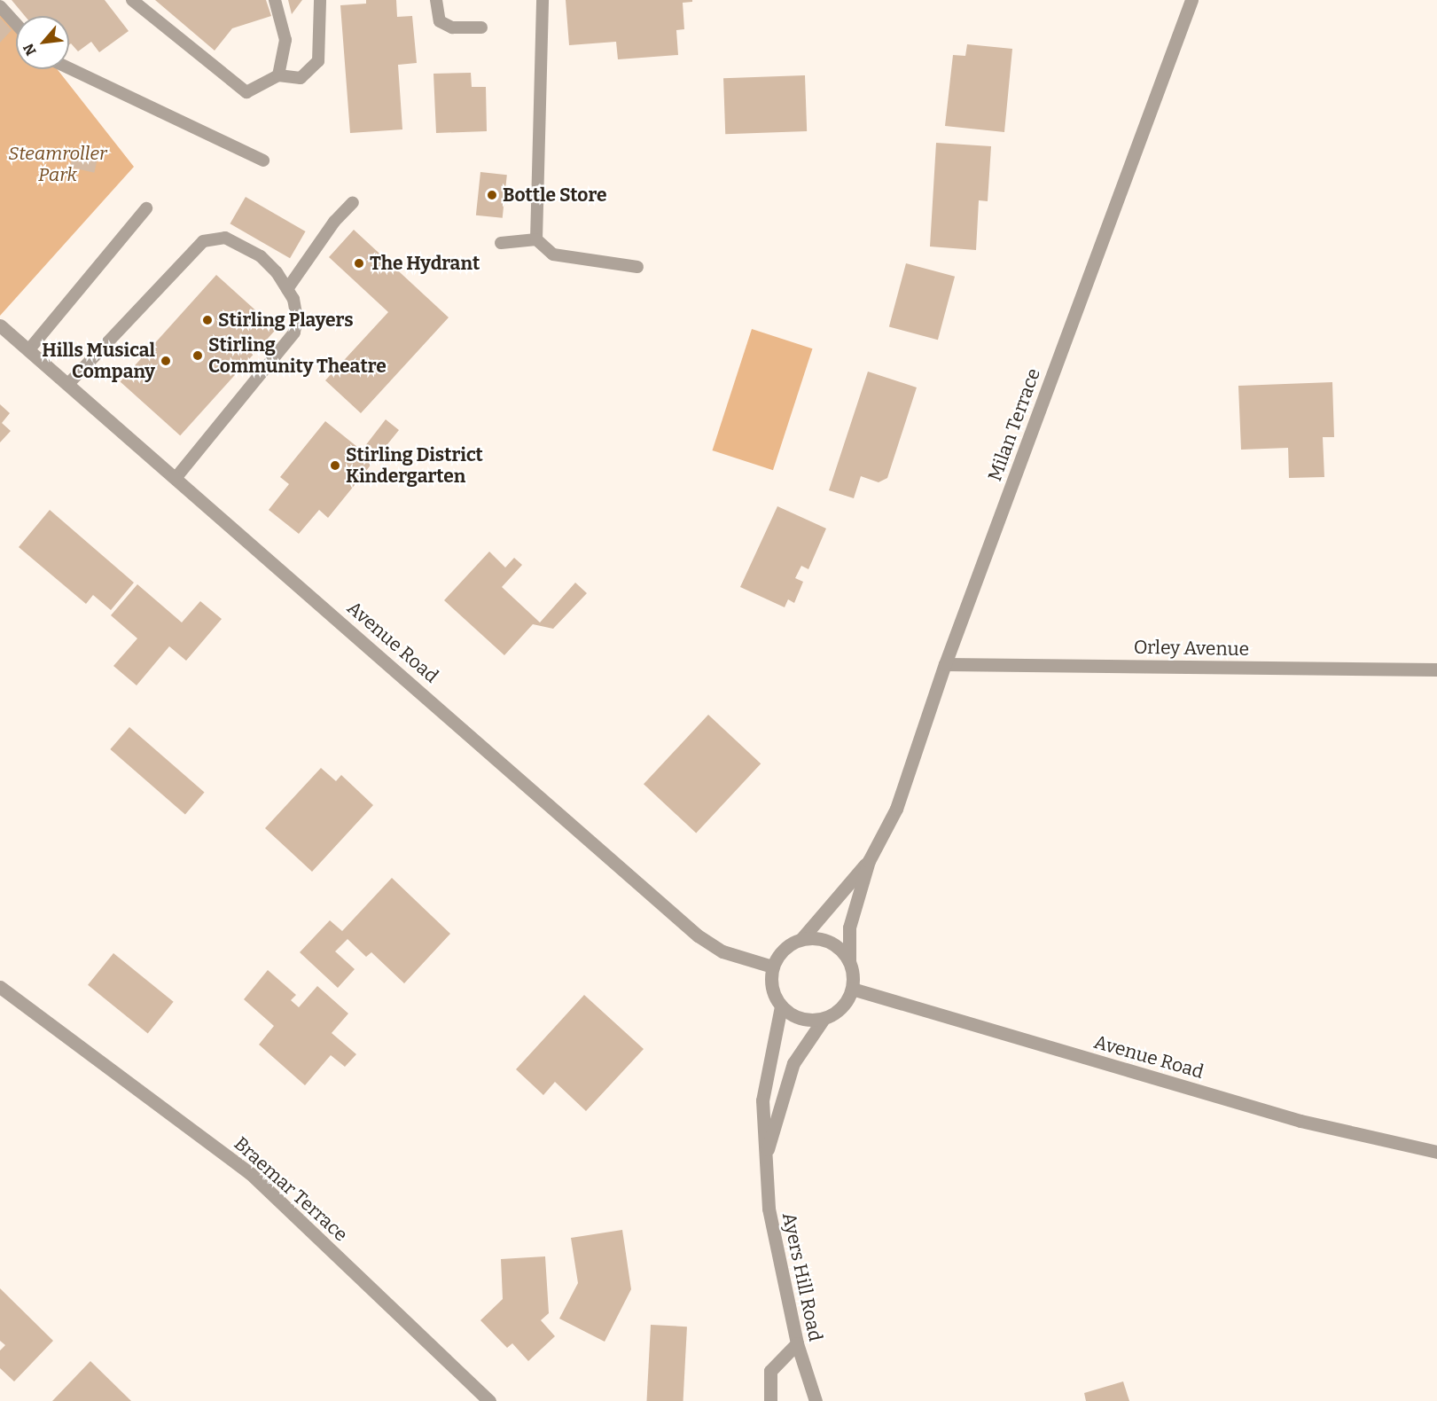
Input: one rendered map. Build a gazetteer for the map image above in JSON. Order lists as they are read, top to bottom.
{
  "streets": {
    "street": [
      "Milan Terrace",
      "Avenue Road",
      "Orley Avenue",
      "Braemar Terrace",
      "Ayers Hill Road"
    ]
  },
  "crossings": [
    ["Milan Terrace", "Avenue Road"],
    ["Milan Terrace", "Orley Avenue"],
    ["Milan Terrace", "Ayers Hill Road"],
    ["Avenue Road", "Ayers Hill Road"]
  ],
  "parks": ["Steamroller Park"],
  "places": [
    "Bottle Store",
    "The Hydrant",
    "Stirling Players",
    "Stirling Community Theatre",
    "Hills Musical Company",
    "Stirling District Kindergarten"
  ],
  "north": "bottom left"
}
